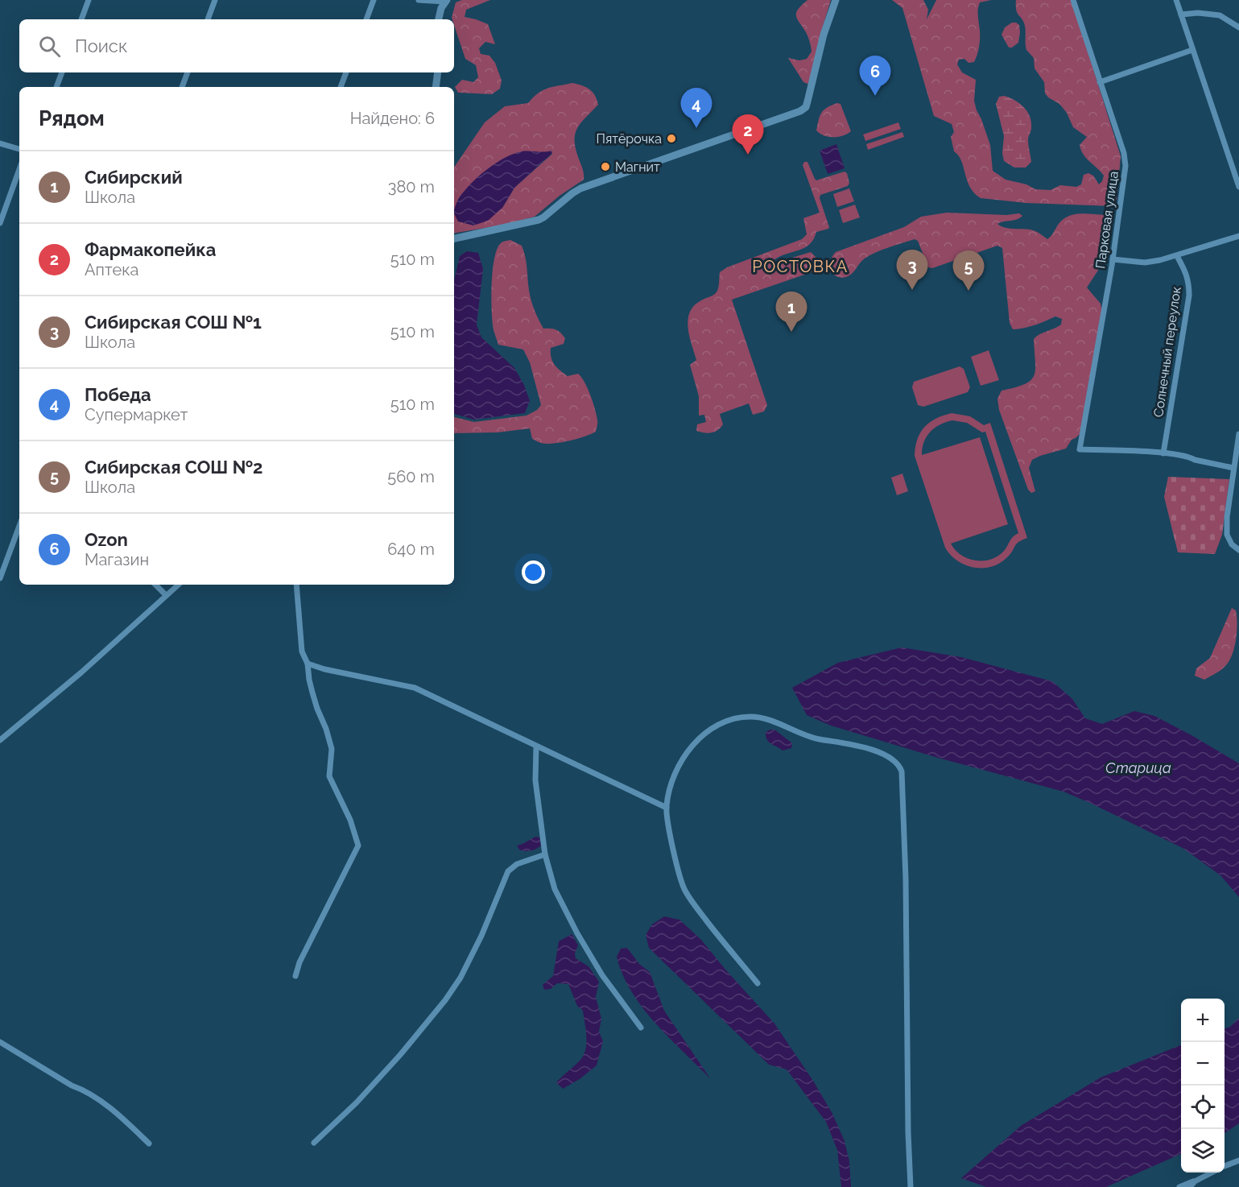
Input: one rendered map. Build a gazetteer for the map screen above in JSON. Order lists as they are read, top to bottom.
{
  "streets": {
    "street": ["Парковая улица", "Солнечный переулок"]
  },
  "crossings": [
    ["Парковая улица", "Солнечный переулок"]
  ],
  "districts": ["РОСТОВКА"],
  "water": ["Старица"],
  "places": ["Пятёрочка", "Магнит"],
  "page": {
    "search": "Поиск",
    "pins": [
      "6",
      "4",
      "2",
      "3",
      "5",
      "1"
    ],
    "heading": ["Рядом", "Найдено: 6"],
    "list": [
      {
        "mark": "1",
        "name": "Сибирский",
        "note": "Школа",
        "value": "380 m"
      },
      {
        "mark": "2",
        "name": "Фармакопейка",
        "note": "Аптека",
        "value": "510 m"
      },
      {
        "mark": "3",
        "name": "Сибирская СОШ №1",
        "note": "Школа",
        "value": "510 m"
      },
      {
        "mark": "4",
        "name": "Победа",
        "note": "Супермаркет",
        "value": "510 m"
      },
      {
        "mark": "5",
        "name": "Сибирская СОШ №2",
        "note": "Школа",
        "value": "560 m"
      },
      {
        "mark": "6",
        "name": "Ozon",
        "note": "Магазин",
        "value": "640 m"
      }
    ],
    "map_buttons": ["+", "−"]
  }
}
